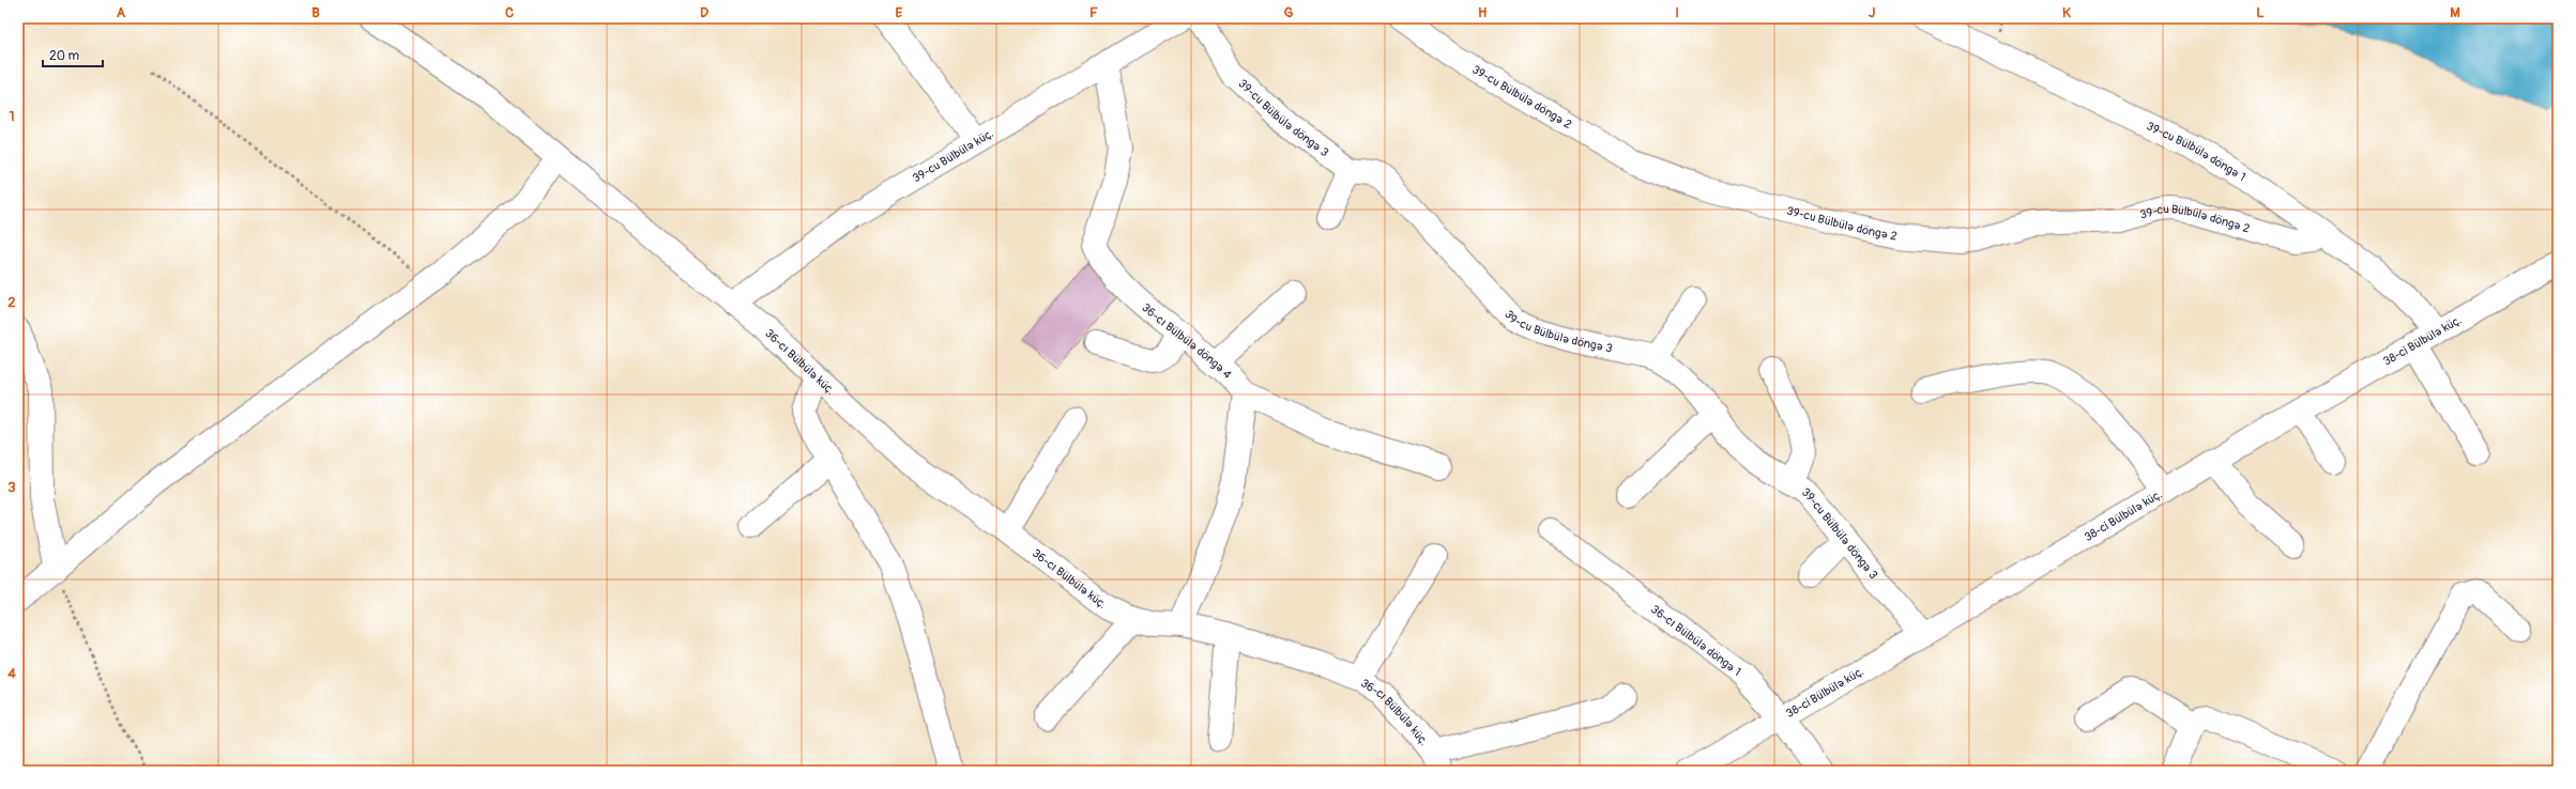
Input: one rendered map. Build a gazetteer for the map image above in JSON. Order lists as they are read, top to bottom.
{
  "streets": {
    "street": [
      "39-cu Bülbülə döngə 2",
      "39-cu Bülbülə döngə 3",
      "39-cu Bülbülə döngə 1",
      "39-cu Bülbülə küç.",
      "38-ci Bülbülə küç.",
      "36-cı Bülbülə döngə 4",
      "36-cı Bülbülə küç.",
      "36-cı Bülbülə döngə 1"
    ]
  },
  "crossings": [
    ["39-cu Bülbülə döngə 2", "39-cu Bülbülə döngə 1"],
    ["39-cu Bülbülə döngə 3", "38-ci Bülbülə küç."],
    ["39-cu Bülbülə döngə 1", "38-ci Bülbülə küç."],
    ["39-cu Bülbülə küç.", "36-cı Bülbülə döngə 4"],
    ["39-cu Bülbülə küç.", "36-cı Bülbülə küç."],
    ["38-ci Bülbülə küç.", "36-cı Bülbülə döngə 1"]
  ],
  "scale_bar": "20 m",
  "grid": {
    "columns": [
      "A",
      "B",
      "C",
      "D",
      "E",
      "F",
      "G",
      "H",
      "I",
      "J",
      "K",
      "L",
      "M"
    ],
    "rows": [
      "1",
      "2",
      "3",
      "4"
    ]
  }
}
